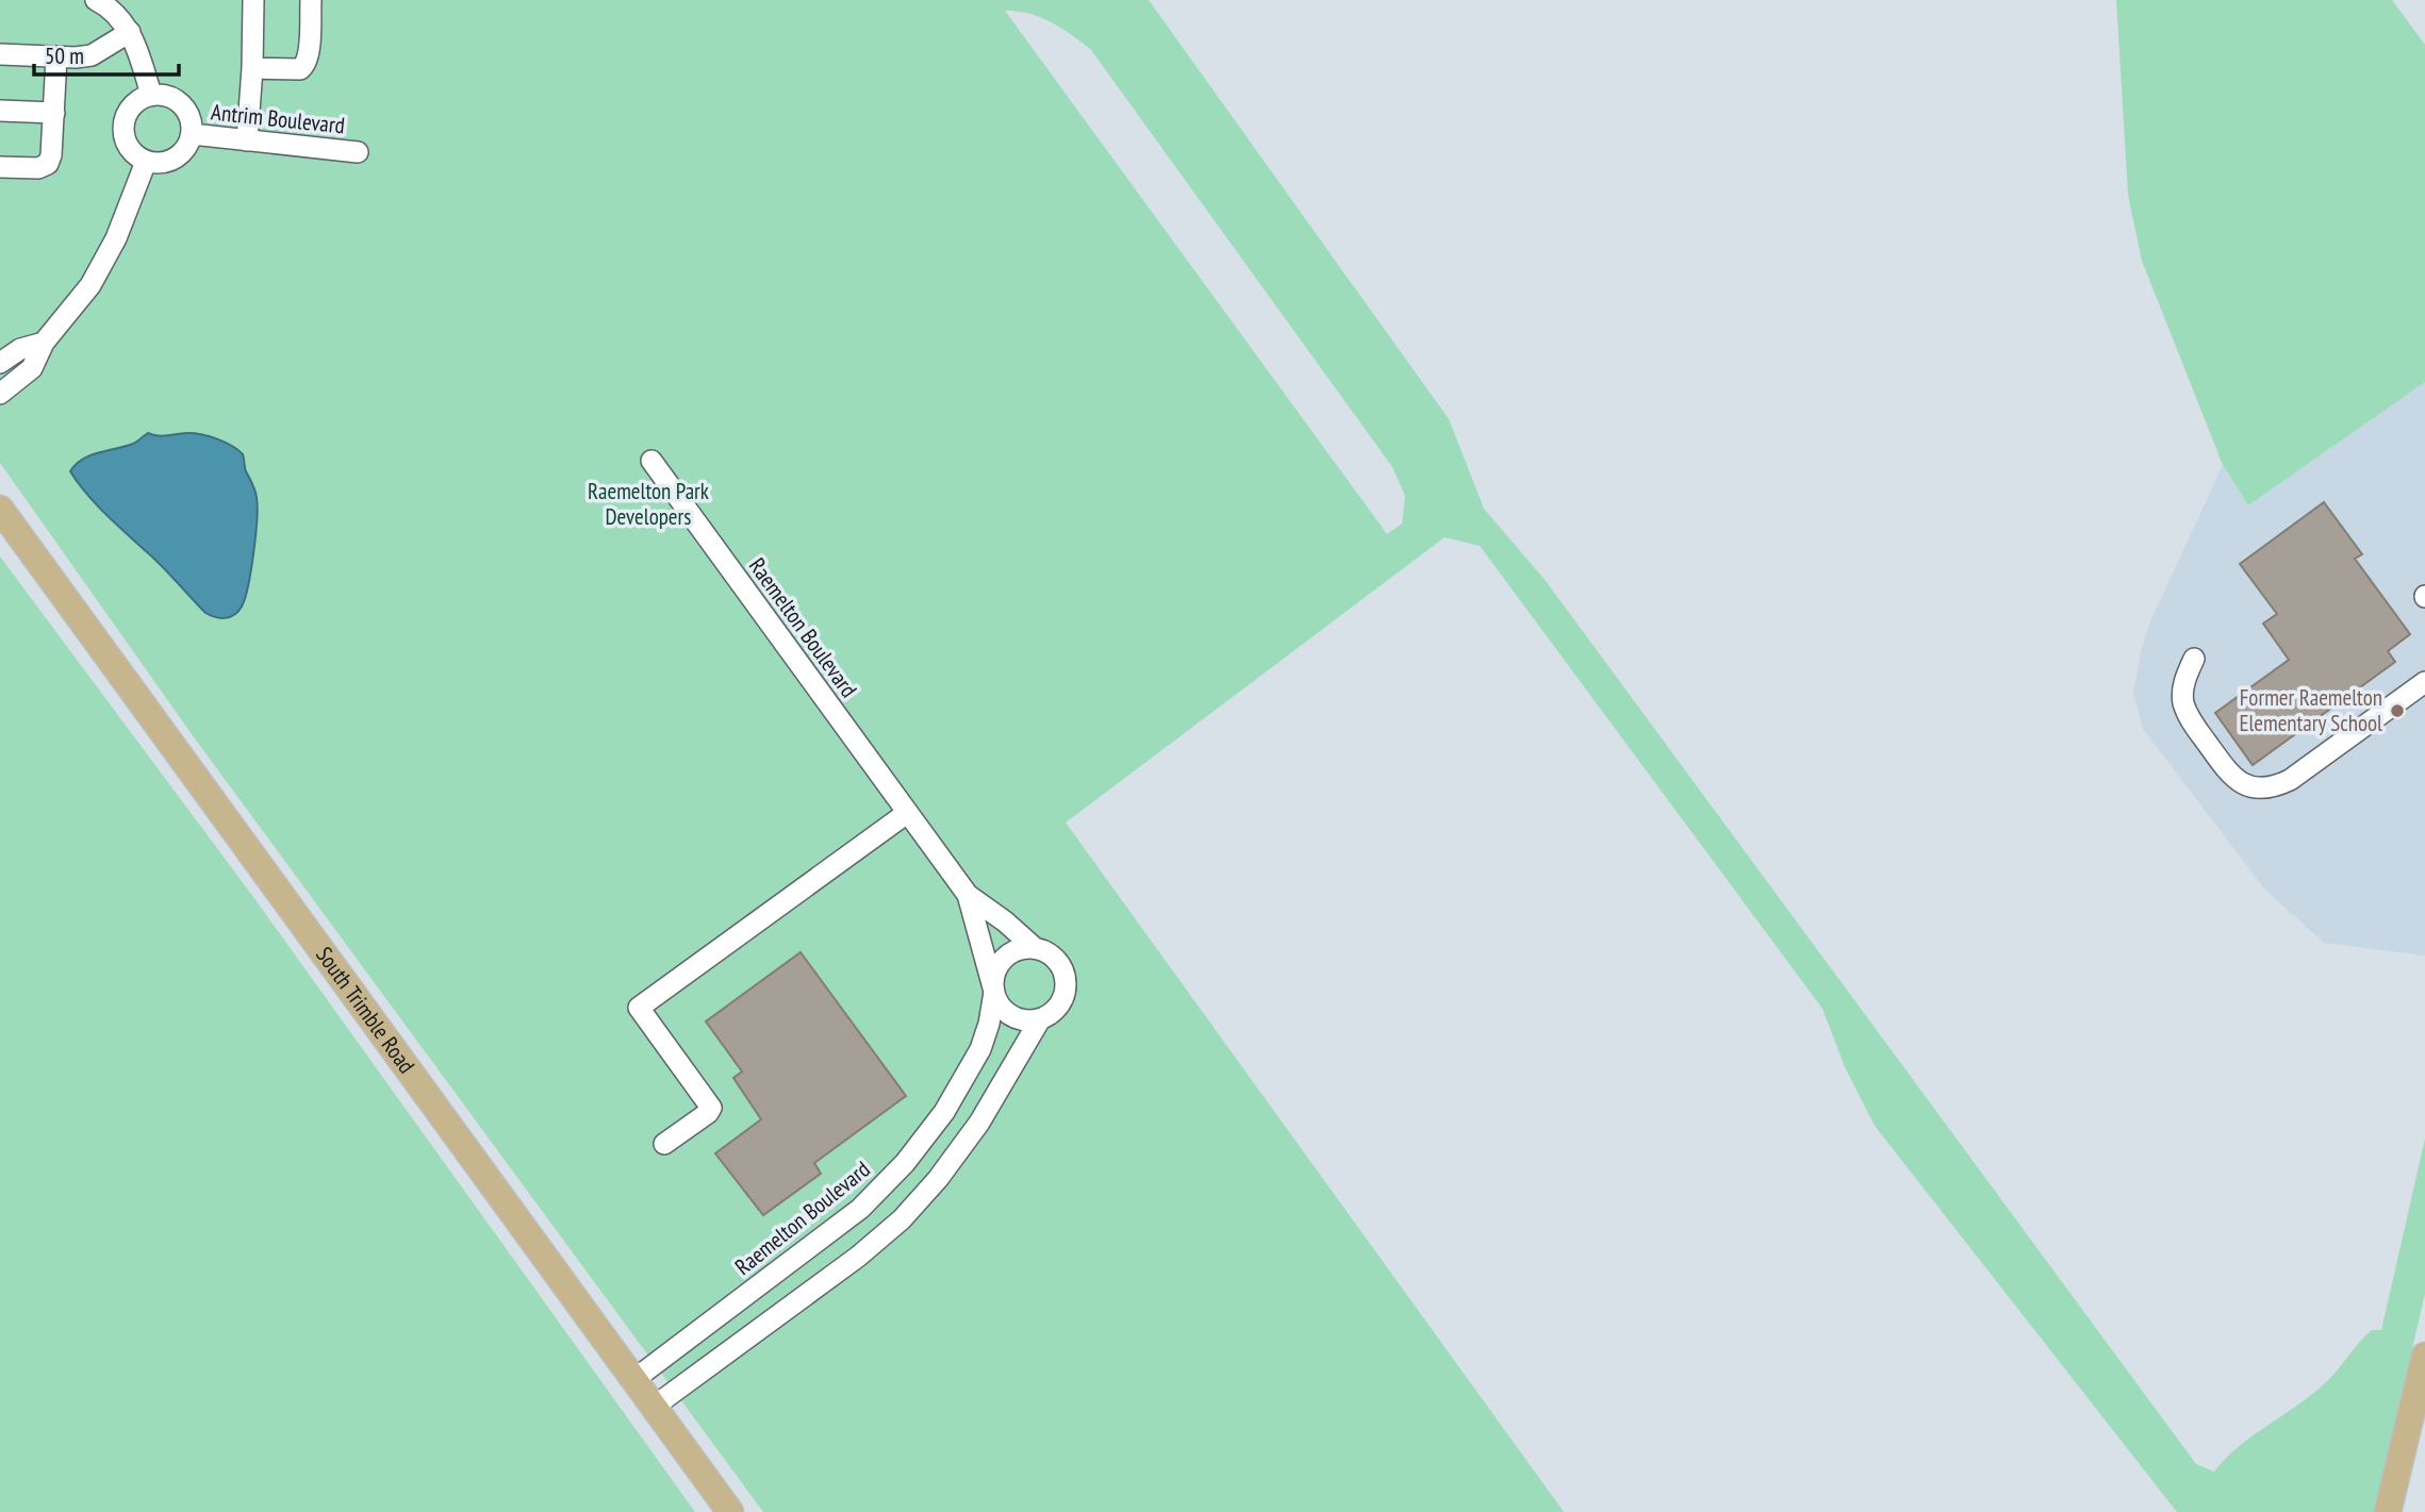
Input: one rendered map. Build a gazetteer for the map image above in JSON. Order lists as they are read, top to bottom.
{
  "streets": {
    "main road": ["South Trimble Road"],
    "street": ["Antrim Boulevard", "Raemelton Boulevard"]
  },
  "crossings": [
    ["Raemelton Boulevard", "South Trimble Road"]
  ],
  "parks": ["Raemelton Park Developers"],
  "places": ["Former Raemelton Elementary School"],
  "scale_bar": "50 m"
}
